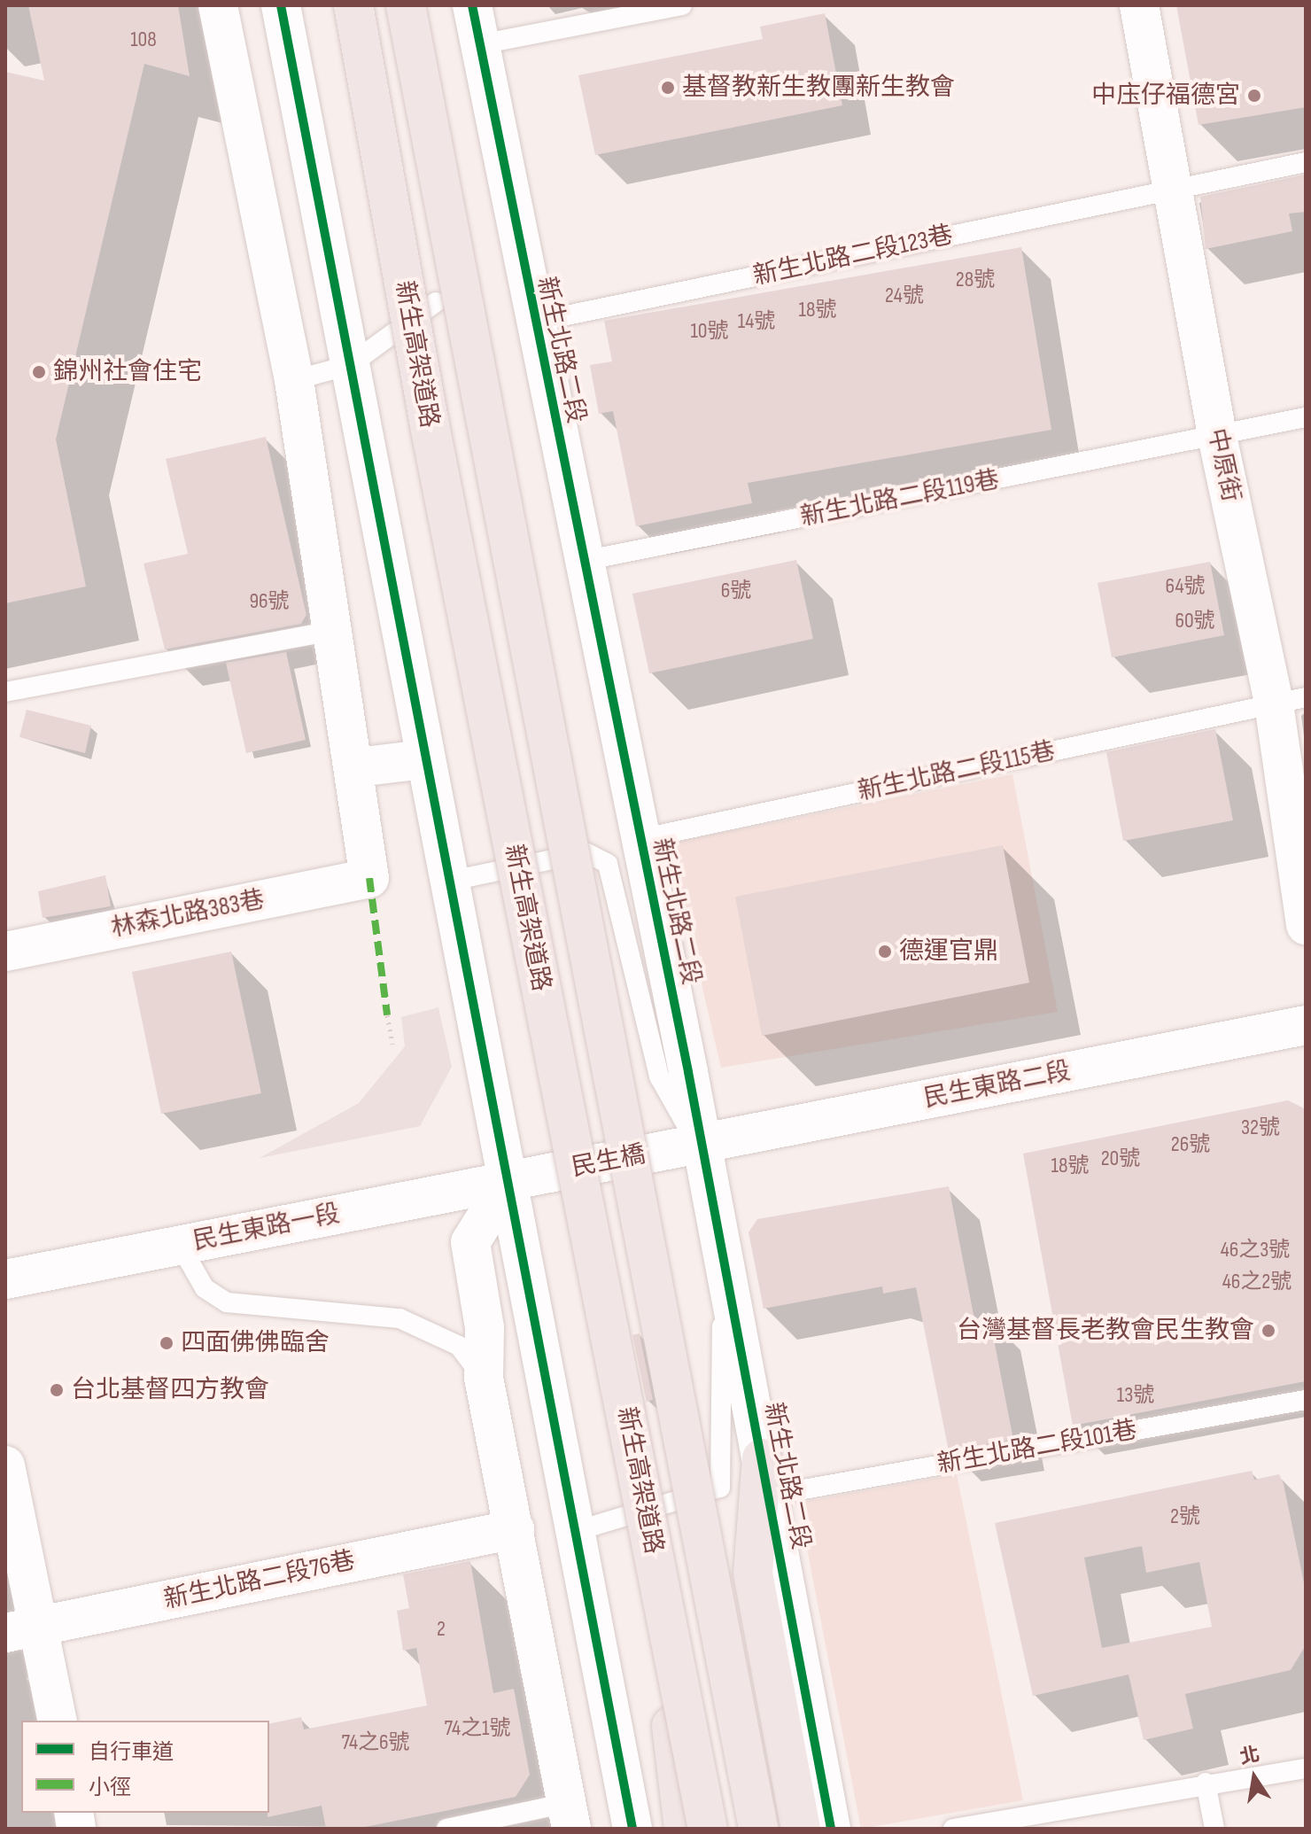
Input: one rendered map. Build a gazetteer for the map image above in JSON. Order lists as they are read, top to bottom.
{
  "streets": {
    "highway": ["新生高架道路"],
    "street": [
      "新生北路二段",
      "中原街",
      "林森北路383巷",
      "民生東路二段",
      "民生橋",
      "民生東路一段",
      "新生北路二段76巷"
    ],
    "lane": [
      "新生北路二段123巷",
      "新生北路二段119巷",
      "新生北路二段115巷",
      "新生北路二段101巷"
    ]
  },
  "crossings": [
    ["新生北路二段123巷", "新生北路二段"],
    ["新生北路二段123巷", "中原街"],
    ["新生北路二段", "新生北路二段119巷"],
    ["新生北路二段", "新生北路二段115巷"],
    ["新生北路二段", "民生東路二段"],
    ["新生北路二段", "民生橋"],
    ["新生北路二段", "新生北路二段101巷"],
    ["中原街", "新生北路二段119巷"],
    ["中原街", "新生北路二段115巷"],
    ["民生東路二段", "民生橋"],
    ["民生橋", "民生東路一段"]
  ],
  "places": [
    "基督教新生教團新生教會",
    "中庒仔福德宮",
    "錦州社會住宅",
    "德運官鼎",
    "台灣基督長老教會民生教會",
    "四面佛佛臨舍",
    "台北基督四方教會"
  ],
  "house_numbers": [
    "108",
    "28號",
    "24號",
    "18號",
    "14號",
    "10號",
    "64號",
    "6號",
    "96號",
    "60號",
    "32號",
    "26號",
    "20號",
    "18號",
    "46之3號",
    "46之2號",
    "13號",
    "2號",
    "2",
    "74之1號",
    "74之6號"
  ],
  "legend": ["自行車道", "小徑"],
  "north": "top"
}
